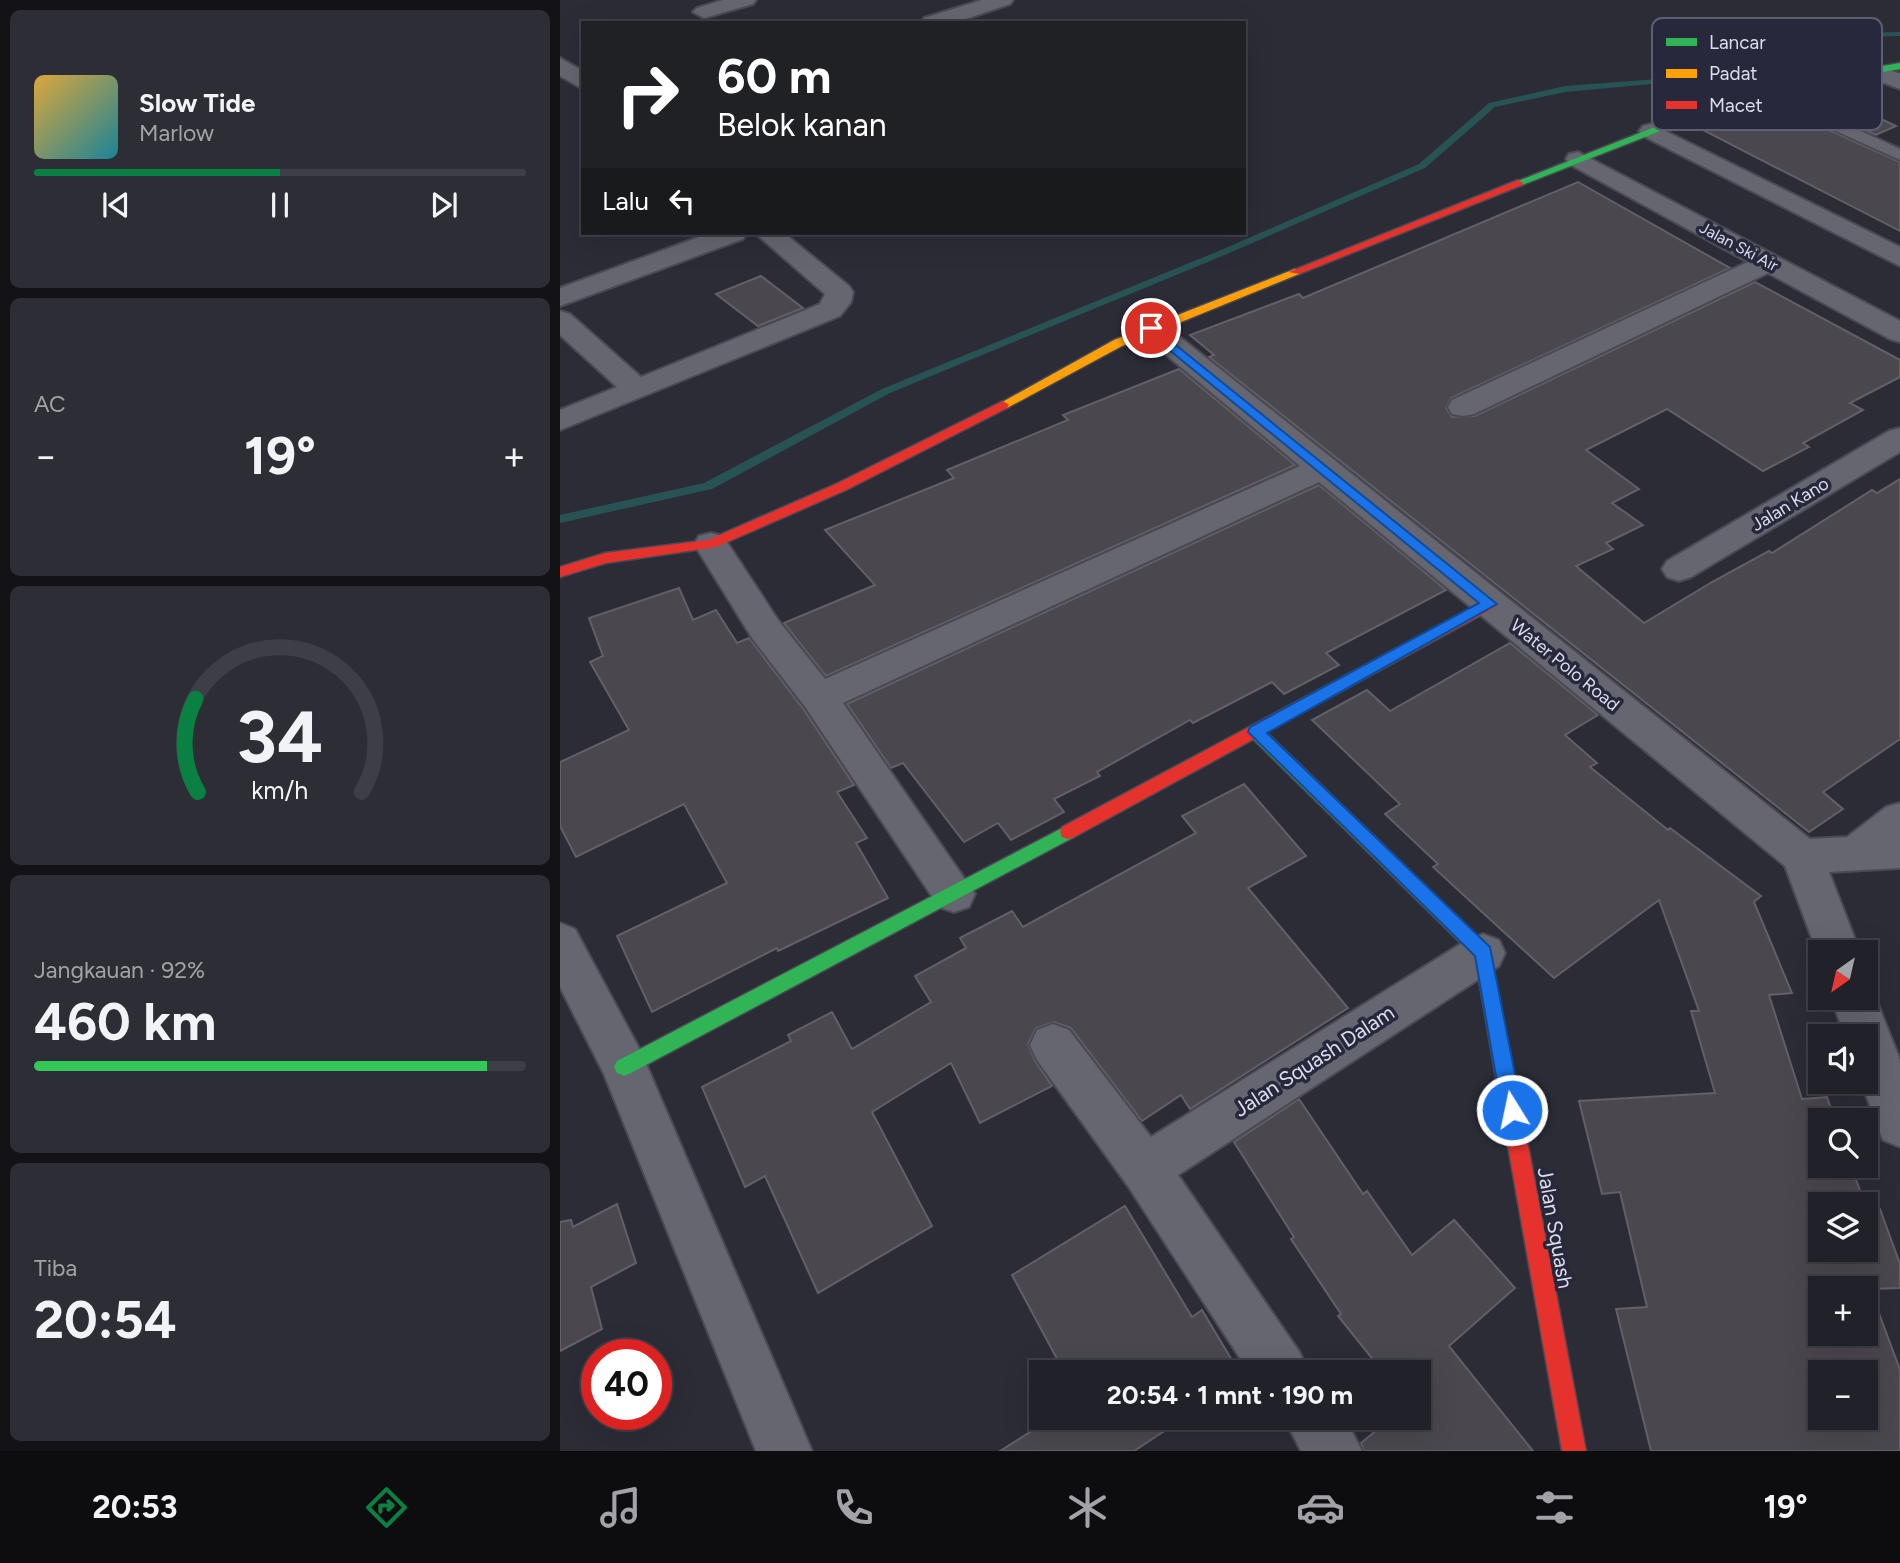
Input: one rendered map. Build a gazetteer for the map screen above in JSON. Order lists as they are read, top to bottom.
{
  "streets": {
    "street": [
      "Jalan Ski Air",
      "Jalan Kano",
      "Water Polo Road",
      "Jalan Squash Dalam",
      "Jalan Squash"
    ]
  },
  "crossings": [
    ["Jalan Squash Dalam", "Jalan Squash"]
  ],
  "legend": ["Lancar", "Padat", "Macet"],
  "north": "bottom left",
  "page": {
    "turn": ["60 m", "Belok kanan"],
    "song": ["Slow Tide", "Marlow"],
    "then": "Lalu",
    "tile": [
      "AC",
      ["Jangkauan · 92%", "460 km"],
      ["Tiba", "20:54"]
    ],
    "heat": ["−", "19°", "+"],
    "map_buttons": ["+", "−"],
    "limit": "40",
    "trip": "20:54 · 1 mnt · 190 m",
    "tabs": ["20:53", "19°"],
    "gauge": ["34", "km/h"]
  }
}
